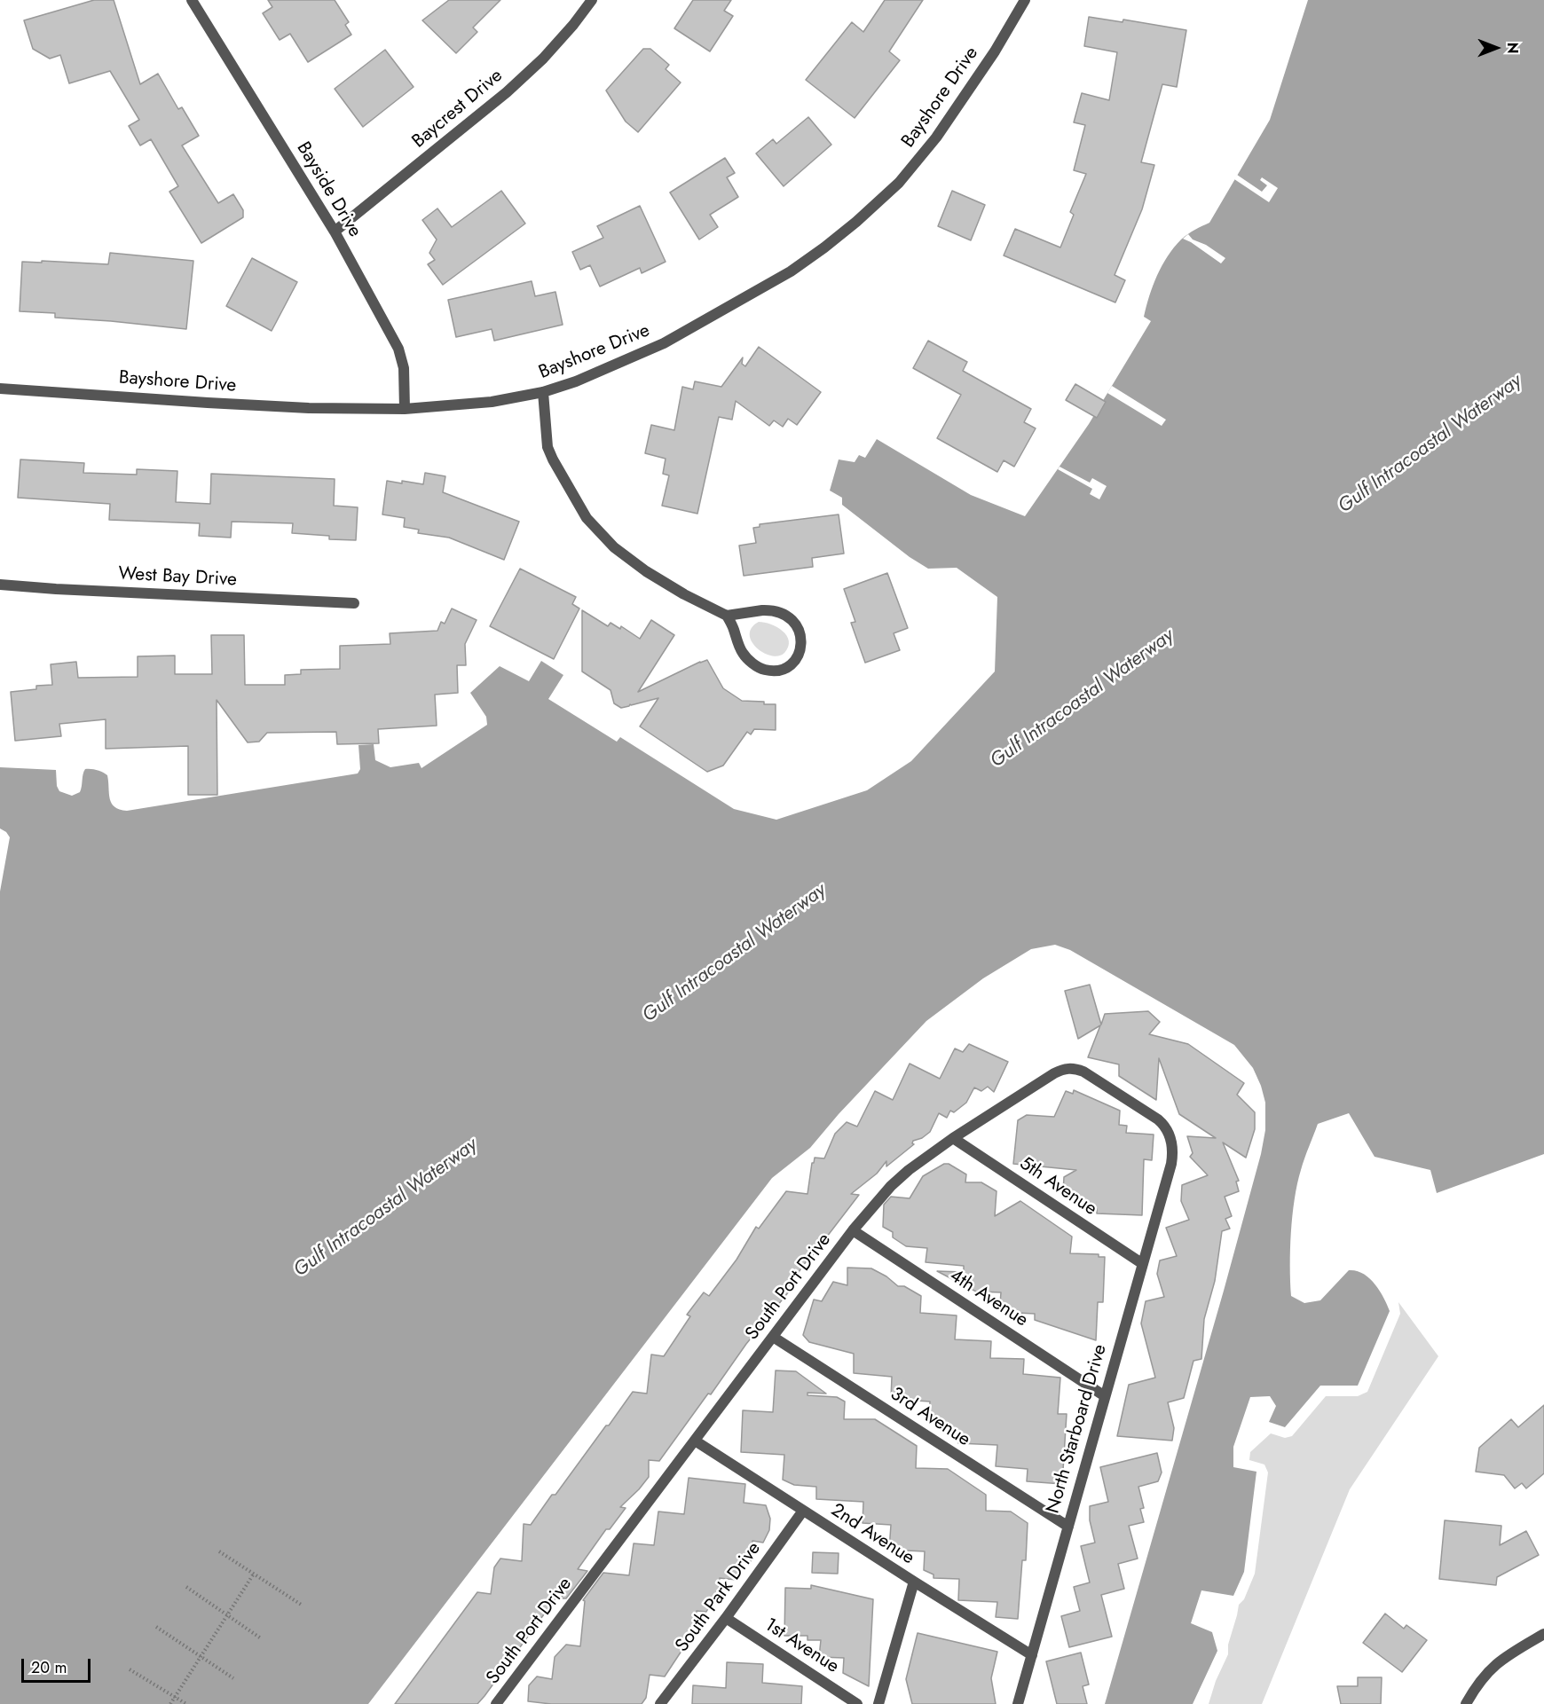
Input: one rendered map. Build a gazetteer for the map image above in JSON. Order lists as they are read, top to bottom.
{
  "streets": {
    "street": [
      "Bayshore Drive",
      "Baycrest Drive",
      "Bayside Drive",
      "West Bay Drive",
      "5th Avenue",
      "South Port Drive",
      "4th Avenue",
      "3rd Avenue",
      "North Starboard Drive",
      "2nd Avenue",
      "South Park Drive",
      "1st Avenue"
    ]
  },
  "crossings": [
    ["Bayshore Drive", "Bayside Drive"],
    ["Baycrest Drive", "Bayside Drive"],
    ["5th Avenue", "South Port Drive"],
    ["5th Avenue", "North Starboard Drive"],
    ["South Port Drive", "4th Avenue"],
    ["South Port Drive", "3rd Avenue"],
    ["South Port Drive", "North Starboard Drive"],
    ["South Port Drive", "2nd Avenue"],
    ["4th Avenue", "North Starboard Drive"],
    ["3rd Avenue", "North Starboard Drive"],
    ["North Starboard Drive", "2nd Avenue"],
    ["2nd Avenue", "South Park Drive"],
    ["South Park Drive", "1st Avenue"]
  ],
  "water": ["Gulf Intracoastal Waterway"],
  "scale_bar": "20 m",
  "north": "right"
}
